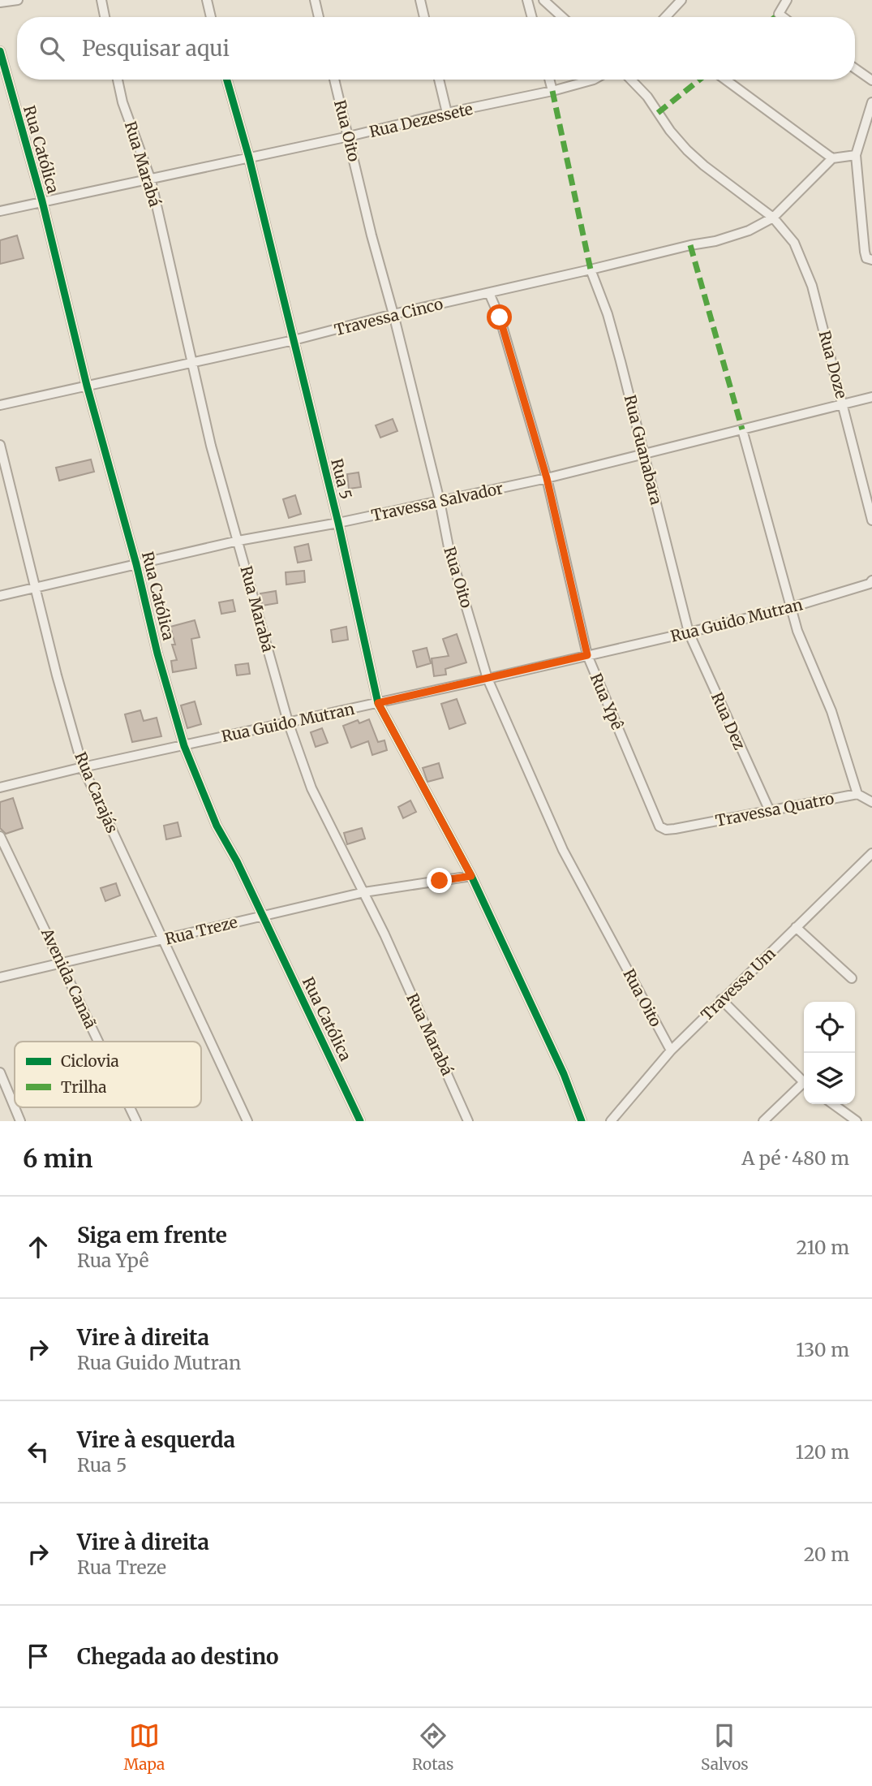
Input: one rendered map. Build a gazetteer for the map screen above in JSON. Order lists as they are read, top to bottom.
{
  "streets": {
    "street": [
      "Rua Dezessete",
      "Rua Oito",
      "Rua Católica",
      "Rua Marabá",
      "Travessa Cinco",
      "Rua Doze",
      "Rua Guanabara",
      "Rua 5",
      "Travessa Salvador",
      "Rua Guido Mutran",
      "Rua Ypê",
      "Rua Dez",
      "Rua Carajás",
      "Travessa Quatro",
      "Rua Treze",
      "Avenida Canaã",
      "Travessa Um"
    ]
  },
  "crossings": [
    ["Rua Dezessete", "Rua Oito"],
    ["Rua Dezessete", "Rua Católica"],
    ["Rua Dezessete", "Rua Marabá"],
    ["Rua Dezessete", "Rua 5"],
    ["Rua Oito", "Travessa Cinco"],
    ["Rua Oito", "Travessa Salvador"],
    ["Rua Oito", "Rua Guido Mutran"],
    ["Rua Oito", "Travessa Um"],
    ["Rua Católica", "Travessa Cinco"],
    ["Rua Católica", "Travessa Salvador"],
    ["Rua Católica", "Rua Guido Mutran"],
    ["Rua Católica", "Rua Treze"],
    ["Rua Marabá", "Travessa Cinco"],
    ["Rua Marabá", "Travessa Salvador"],
    ["Rua Marabá", "Rua Guido Mutran"],
    ["Rua Marabá", "Rua Treze"],
    ["Travessa Cinco", "Rua Doze"],
    ["Travessa Cinco", "Rua Guanabara"],
    ["Travessa Cinco", "Rua 5"],
    ["Travessa Cinco", "Rua Ypê"],
    ["Rua Doze", "Travessa Salvador"],
    ["Rua Guanabara", "Travessa Salvador"],
    ["Rua Guanabara", "Rua Guido Mutran"],
    ["Rua Guanabara", "Rua Dez"],
    ["Rua 5", "Travessa Salvador"],
    ["Rua 5", "Rua Guido Mutran"],
    ["Rua 5", "Rua Treze"],
    ["Travessa Salvador", "Rua Ypê"],
    ["Travessa Salvador", "Rua Carajás"],
    ["Rua Guido Mutran", "Rua Ypê"],
    ["Rua Guido Mutran", "Rua Dez"],
    ["Rua Guido Mutran", "Rua Carajás"],
    ["Rua Ypê", "Travessa Quatro"],
    ["Rua Dez", "Travessa Quatro"],
    ["Rua Carajás", "Rua Treze"],
    ["Rua Treze", "Avenida Canaã"]
  ],
  "legend": ["Ciclovia", "Trilha"],
  "page": {
    "search": "Pesquisar aqui",
    "heading": ["6 min", "A pé · 480 m"],
    "list": [
      ["Siga em frente", "Rua Ypê", "210 m"],
      ["Vire à direita", "Rua Guido Mutran", "130 m"],
      ["Vire à esquerda", "Rua 5", "120 m"],
      ["Vire à direita", "Rua Treze", "20 m"],
      "Chegada ao destino"
    ],
    "nav": ["Mapa", "Rotas", "Salvos"]
  }
}
